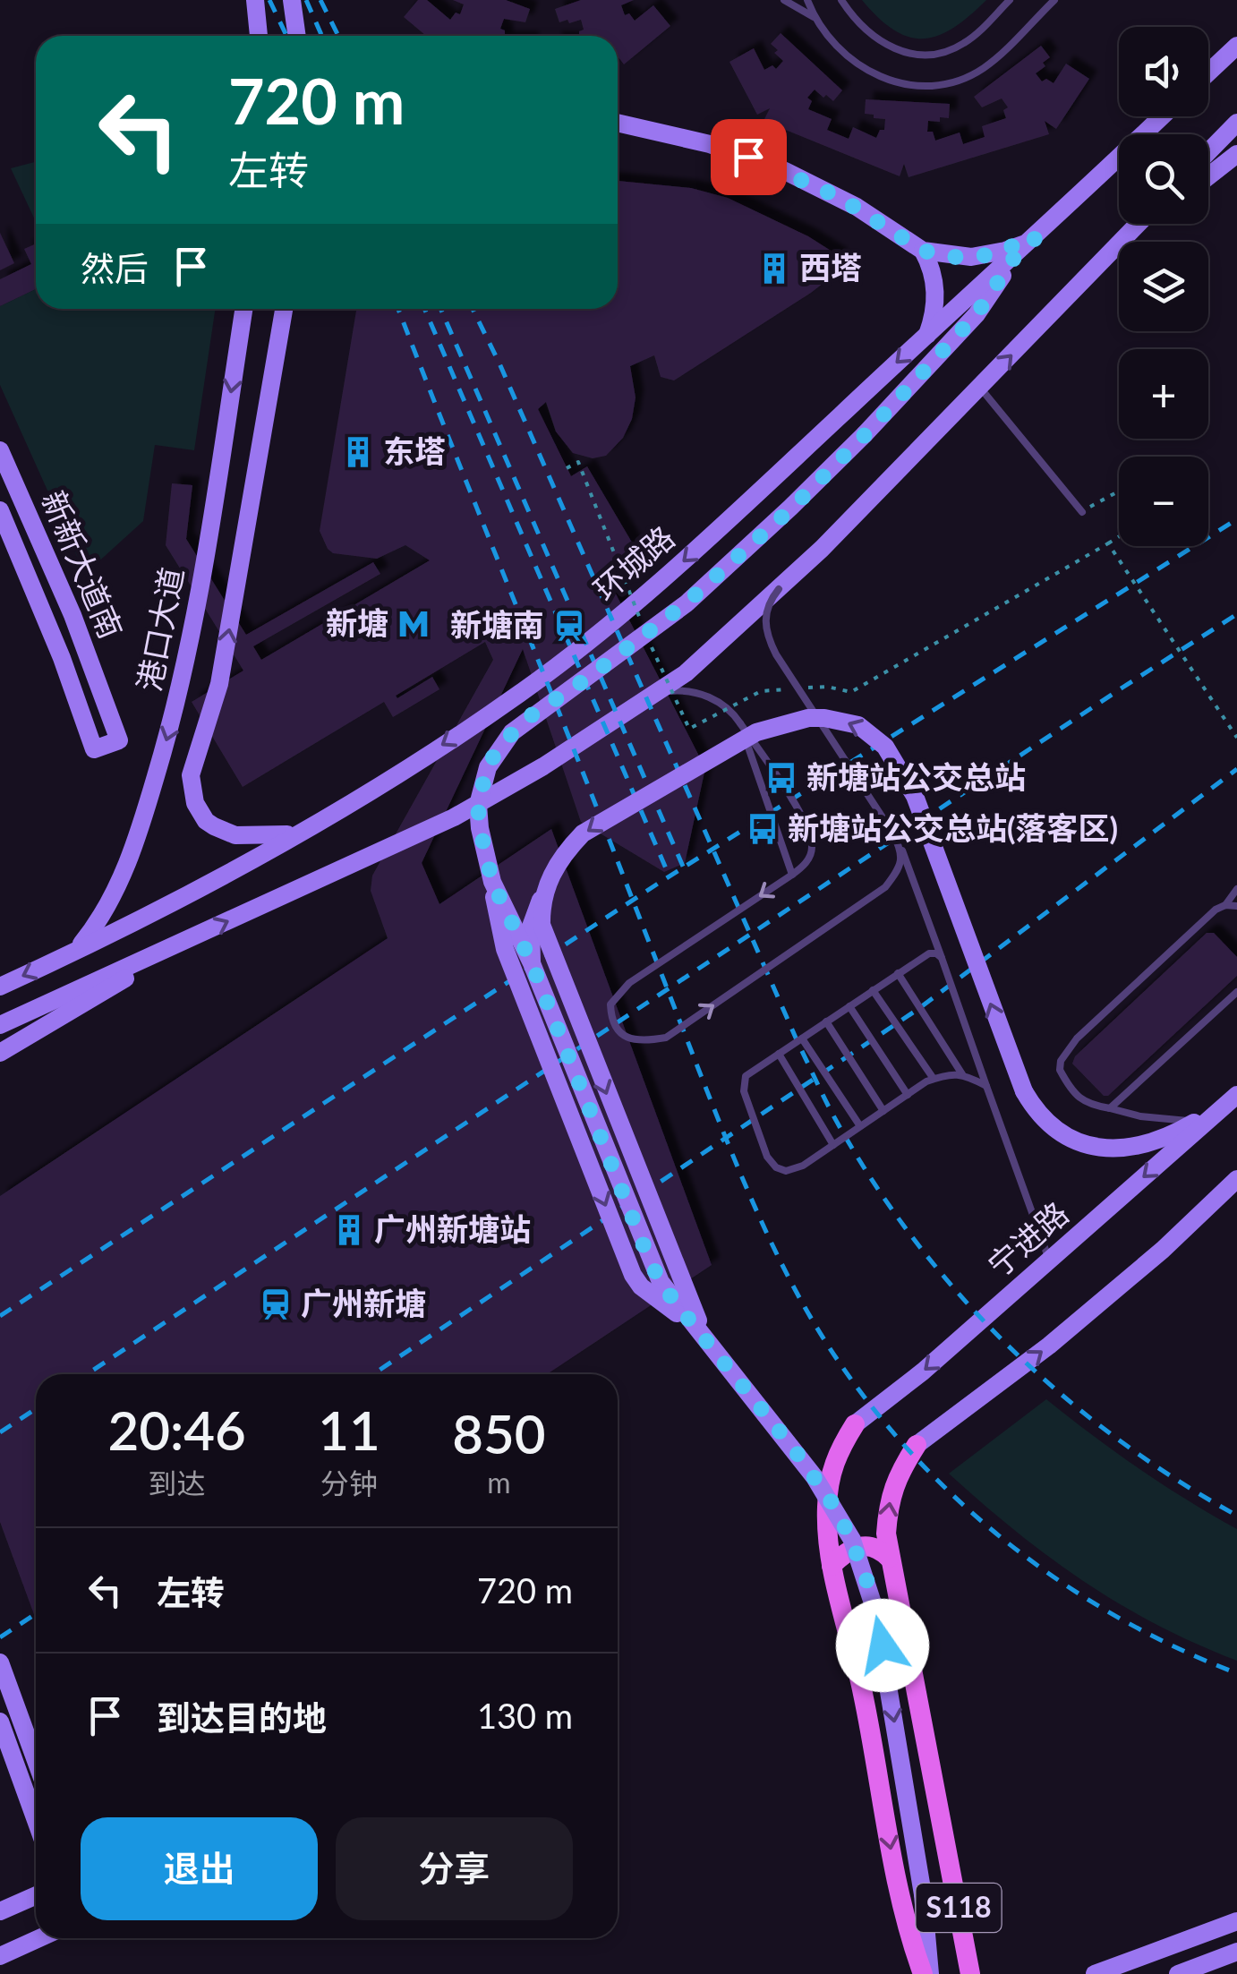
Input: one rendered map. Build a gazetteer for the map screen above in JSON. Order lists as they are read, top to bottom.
{
  "streets": {
    "main road": ["S118"],
    "street": [
      "环城路",
      "新新大道南",
      "港口大道",
      "宁进路"
    ]
  },
  "crossings": [
    ["环城路", "港口大道"],
    ["宁进路", "S118"]
  ],
  "places": {
    "building": ["西塔", "东塔", "广州新塘站"],
    "metro station": ["新塘"],
    "station": ["新塘南", "广州新塘"],
    "bus stop": ["新塘站公交总站", "新塘站公交总站(落客区)"]
  },
  "page": {
    "map_buttons": ["+", "−"],
    "turn": ["720 m", "左转"],
    "then": "然后",
    "eta": [
      "20:46",
      "到达",
      "11",
      "分钟",
      "850",
      "m"
    ],
    "list": [
      {
        "name": "左转",
        "value": "720 m"
      },
      {
        "name": "到达目的地",
        "value": "130 m"
      }
    ],
    "buttons": ["退出", "分享"]
  }
}
